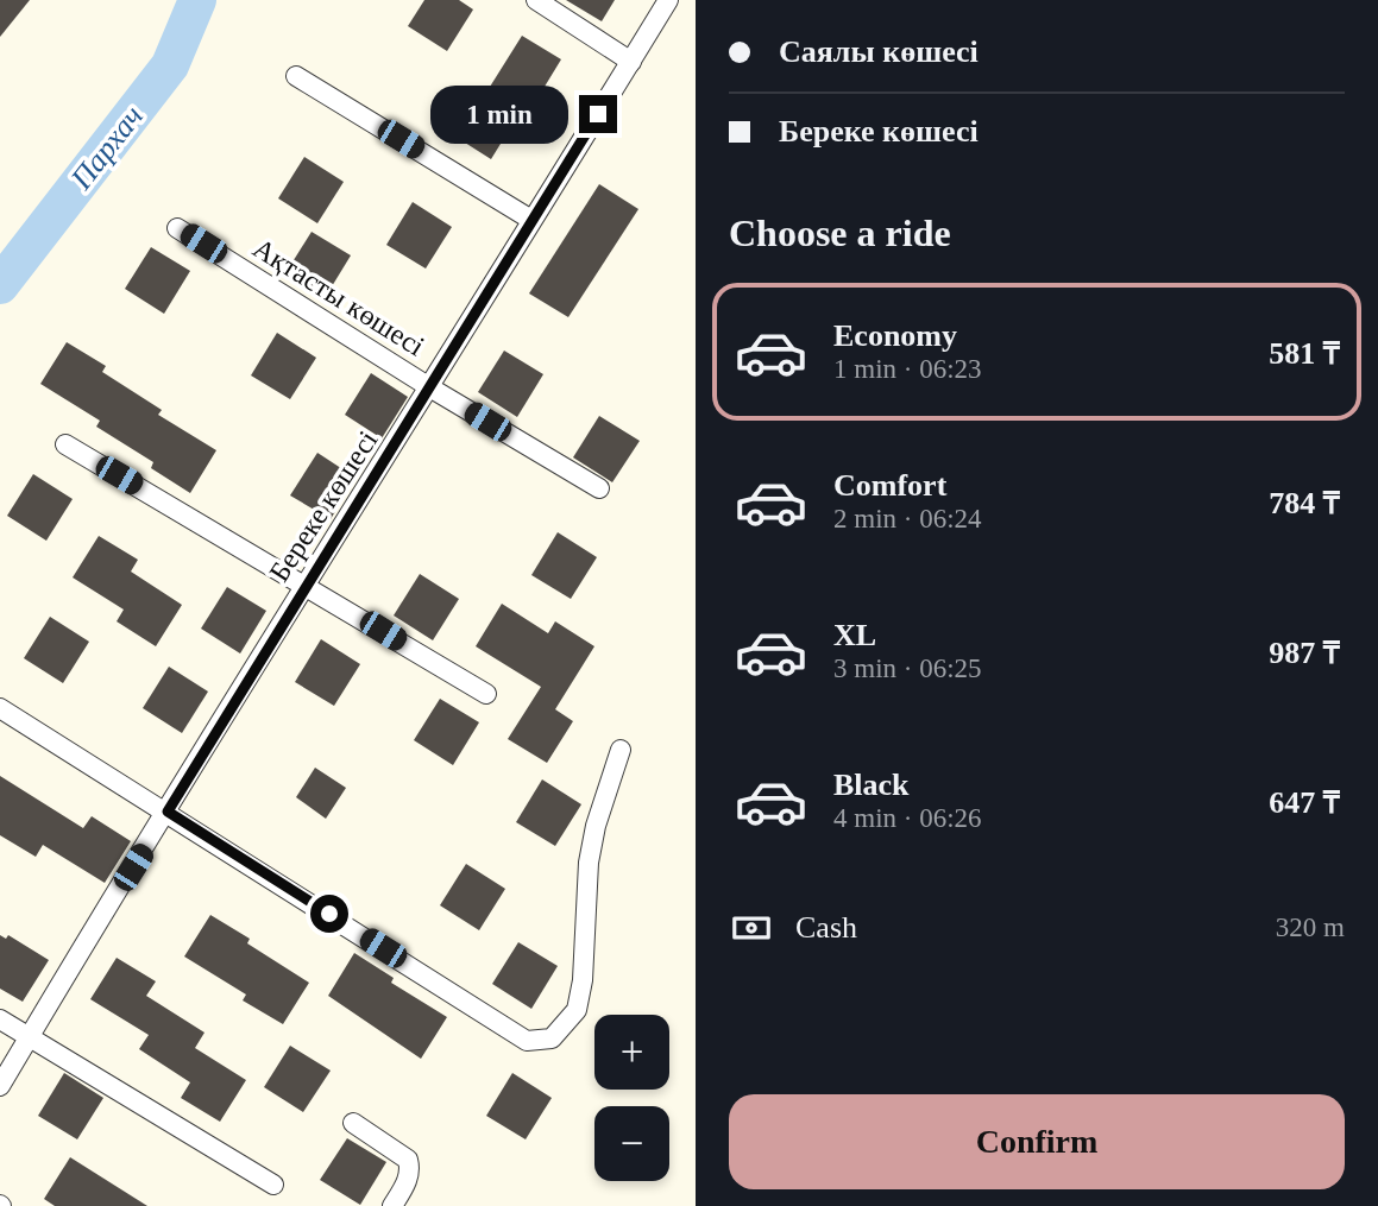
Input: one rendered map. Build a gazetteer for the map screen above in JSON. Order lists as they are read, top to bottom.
{
  "streets": {
    "street": ["Ақтасты көшесі", "Береке көшесі"]
  },
  "crossings": [
    ["Ақтасты көшесі", "Береке көшесі"]
  ],
  "water": ["Пархач"],
  "page": {
    "banner": ["Саялы көшесі", "Береке көшесі"],
    "bubble": "1 min",
    "heading": "Choose a ride",
    "list": [
      {
        "name": "Economy",
        "note": "1 min · 06:23",
        "value": "581 ₸"
      },
      {
        "name": "Comfort",
        "note": "2 min · 06:24",
        "value": "784 ₸"
      },
      {
        "name": "XL",
        "note": "3 min · 06:25",
        "value": "987 ₸"
      },
      {
        "name": "Black",
        "note": "4 min · 06:26",
        "value": "647 ₸"
      }
    ],
    "pay": ["Cash", "320 m"],
    "map_buttons": ["+", "−"],
    "buttons": "Confirm"
  }
}
